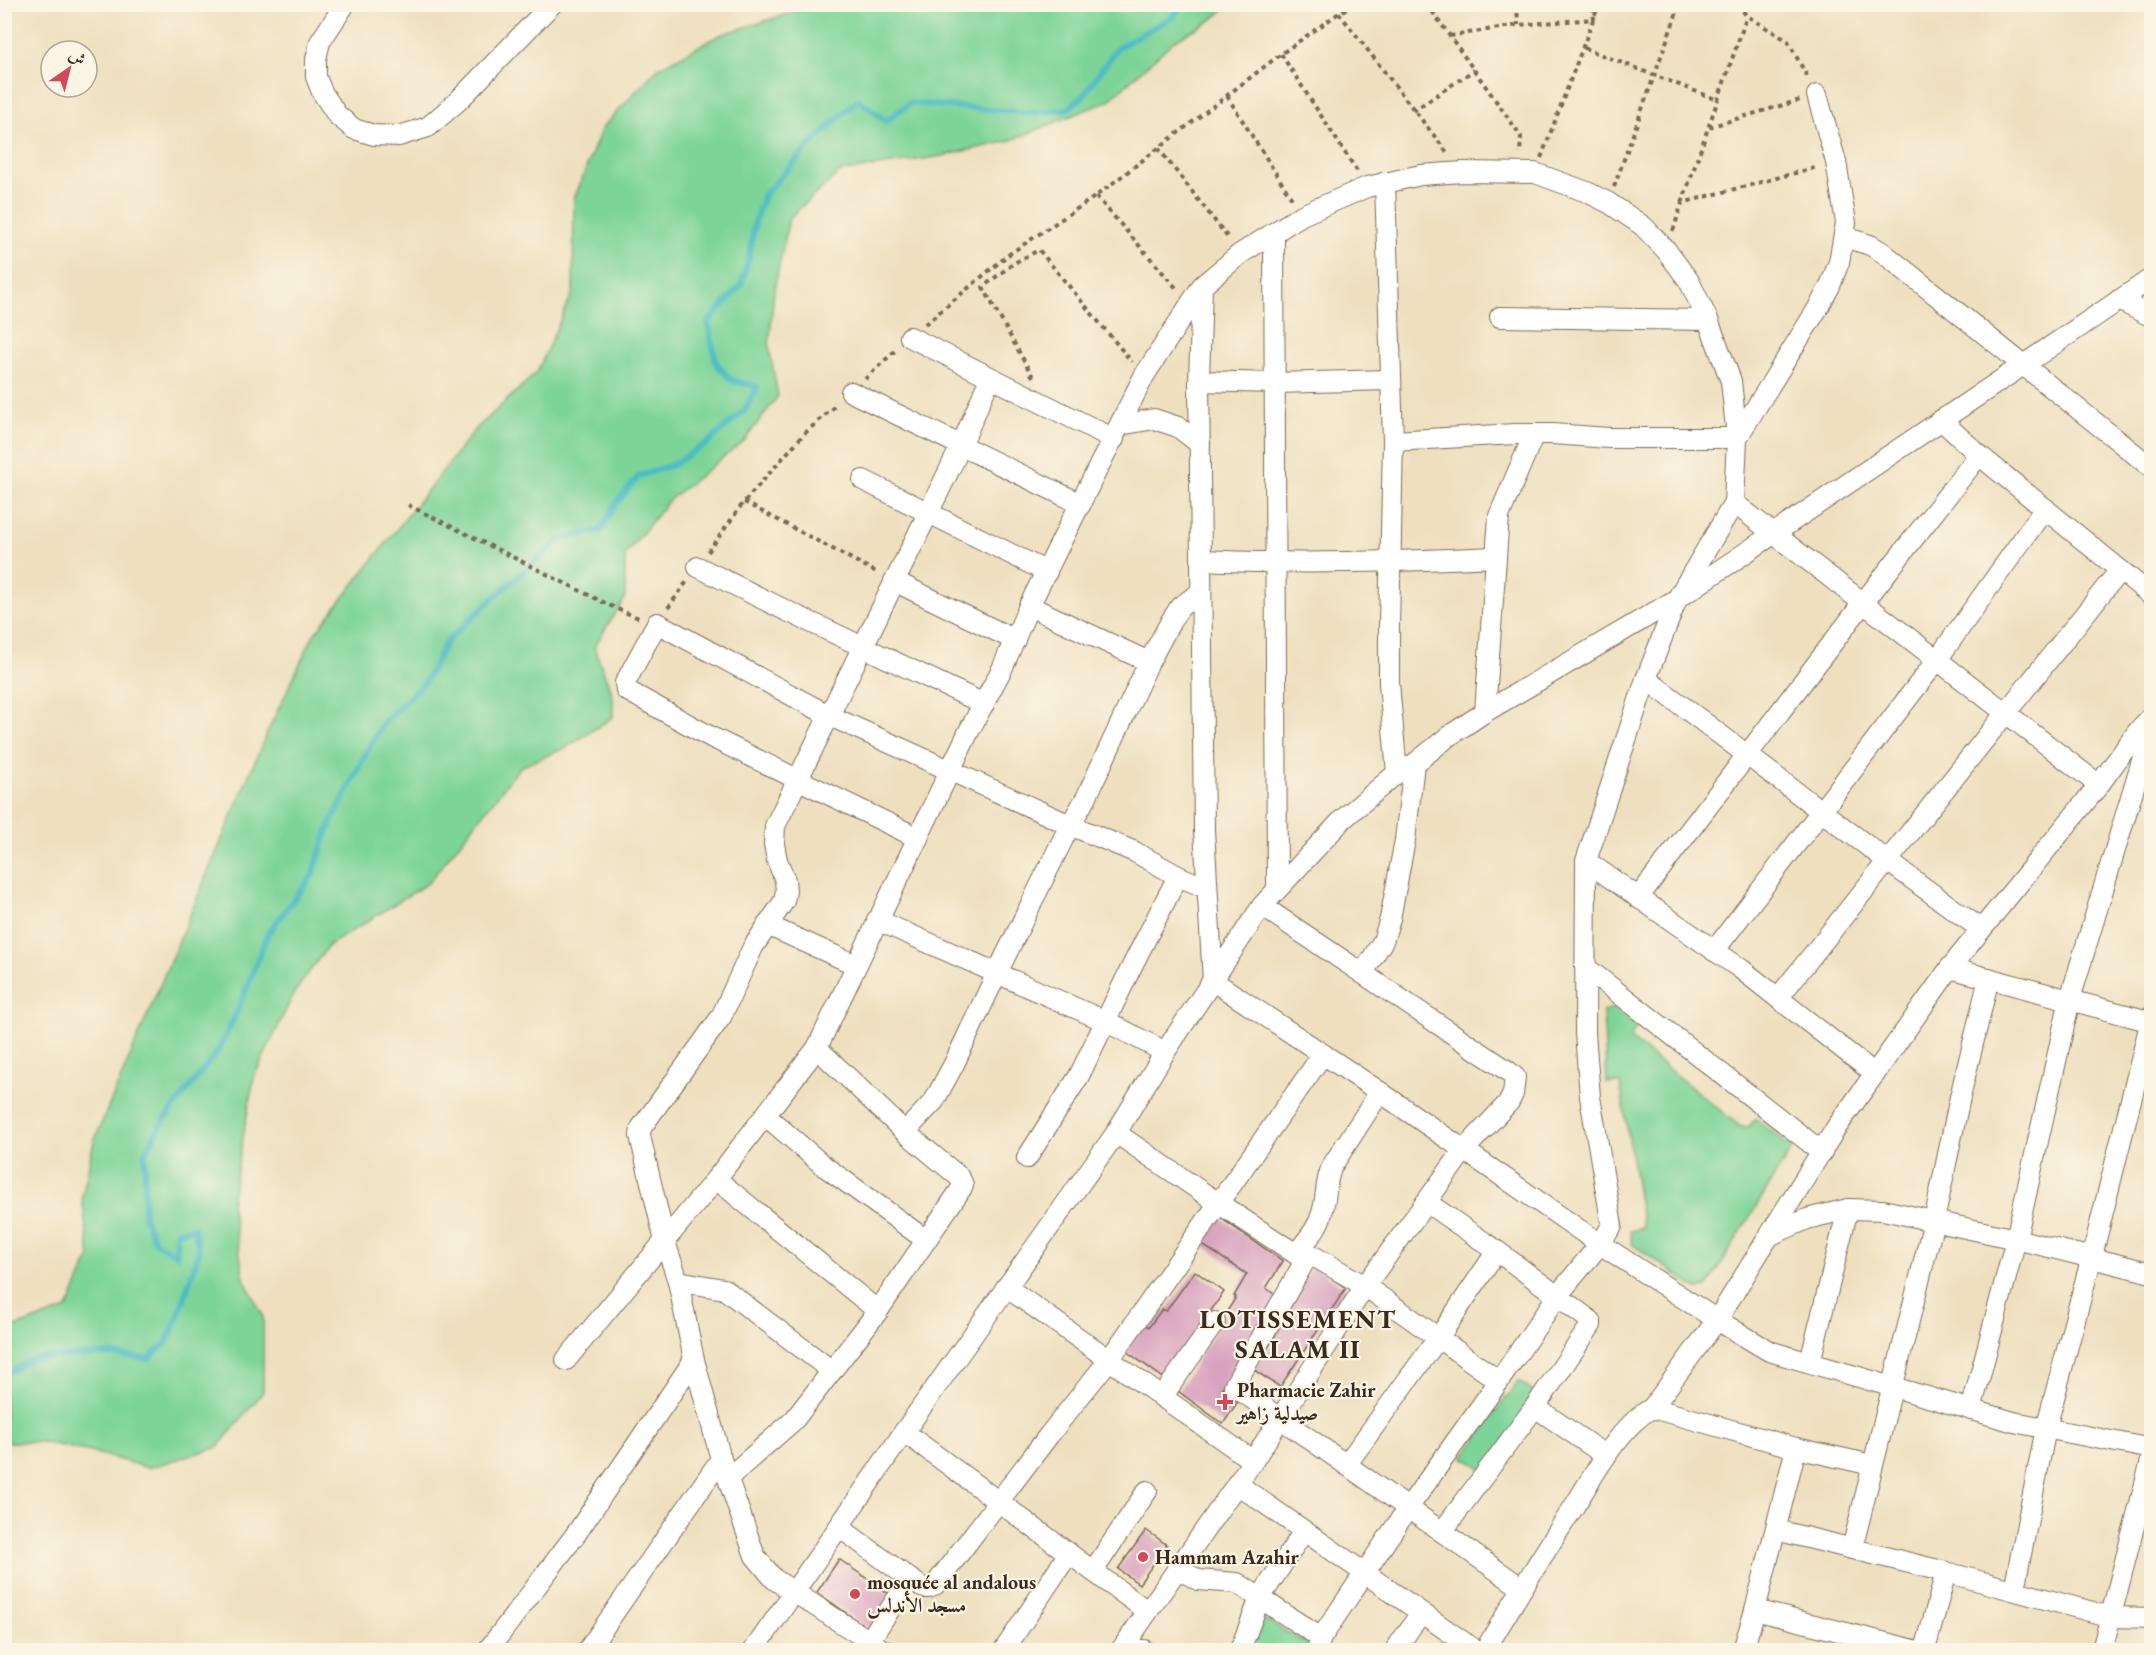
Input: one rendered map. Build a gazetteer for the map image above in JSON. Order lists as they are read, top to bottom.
{
  "districts": ["LOTISSEMENT SALAM II"],
  "places": {
    "health": ["Pharmacie Zahir صيدلية زاهير"],
    "other": ["Hammam Azahir", "mosquée al andalous مسجد الأندلس"]
  },
  "north": "top right"
}
